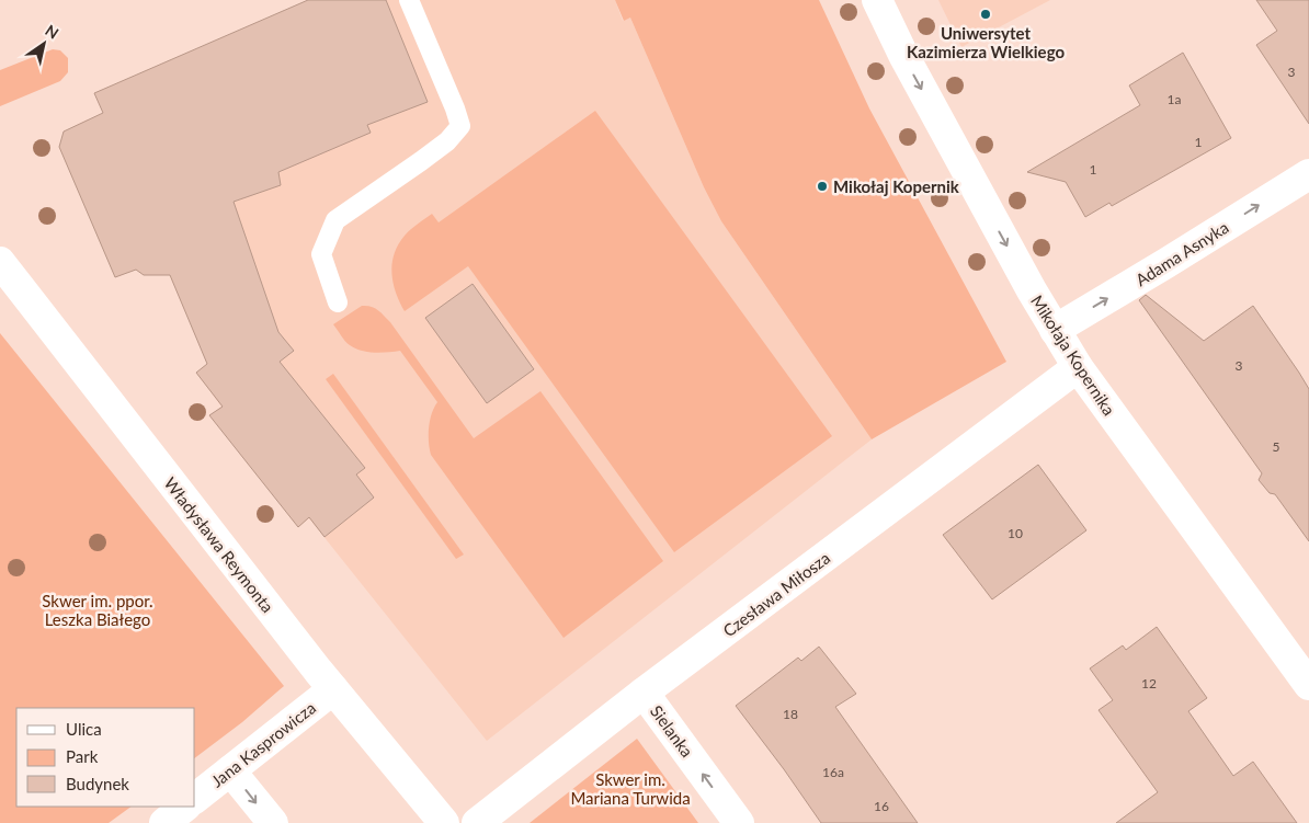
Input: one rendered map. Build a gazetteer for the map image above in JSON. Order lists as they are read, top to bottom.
{
  "streets": {
    "street": [
      "Adama Asnyka",
      "Mikołaja Kopernika",
      "Władysława Reymonta",
      "Czesława Miłosza",
      "Sielanka",
      "Jana Kasprowicza"
    ]
  },
  "crossings": [
    ["Adama Asnyka", "Mikołaja Kopernika"],
    ["Mikołaja Kopernika", "Czesława Miłosza"],
    ["Władysława Reymonta", "Jana Kasprowicza"],
    ["Czesława Miłosza", "Sielanka"]
  ],
  "one_way": ["Adama Asnyka", "Mikołaja Kopernika", "Sielanka"],
  "parks": ["Skwer im. ppor. Leszka Białego", "Skwer im. Mariana Turwida"],
  "places": ["Uniwersytet Kazimierza Wielkiego", "Mikołaj Kopernik"],
  "house_numbers": [
    "3",
    "1a",
    "1",
    "1",
    "3",
    "5",
    "10",
    "12",
    "18",
    "16a",
    "16"
  ],
  "legend": ["Ulica", "Park", "Budynek"],
  "north": "top right"
}
